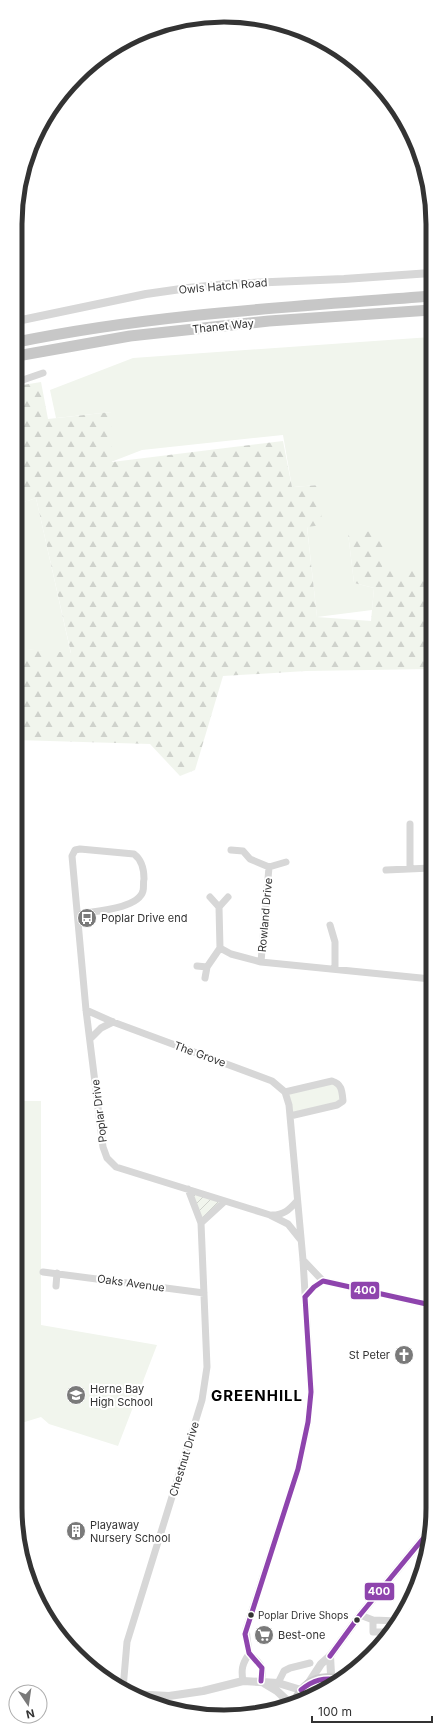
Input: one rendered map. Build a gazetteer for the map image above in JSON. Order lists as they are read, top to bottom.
{
  "streets": {
    "highway": ["Thanet Way"],
    "street": [
      "Owls Hatch Road",
      "Rowland Drive",
      "The Grove",
      "Poplar Drive",
      "Oaks Avenue",
      "Chestnut Drive"
    ]
  },
  "crossings": [
    ["The Grove", "Poplar Drive"],
    ["Poplar Drive", "Chestnut Drive"],
    ["Oaks Avenue", "Chestnut Drive"]
  ],
  "districts": ["GREENHILL"],
  "places": {
    "bus stop": ["Poplar Drive end"],
    "church": ["St Peter"],
    "school or university": ["Herne Bay High School"],
    "building": ["Playaway Nursery School"],
    "other": ["Poplar Drive Shops"],
    "supermarket": ["Best-one"]
  },
  "lines": ["transit line 400"],
  "scale_bar": "100 m",
  "north": "bottom"
}
